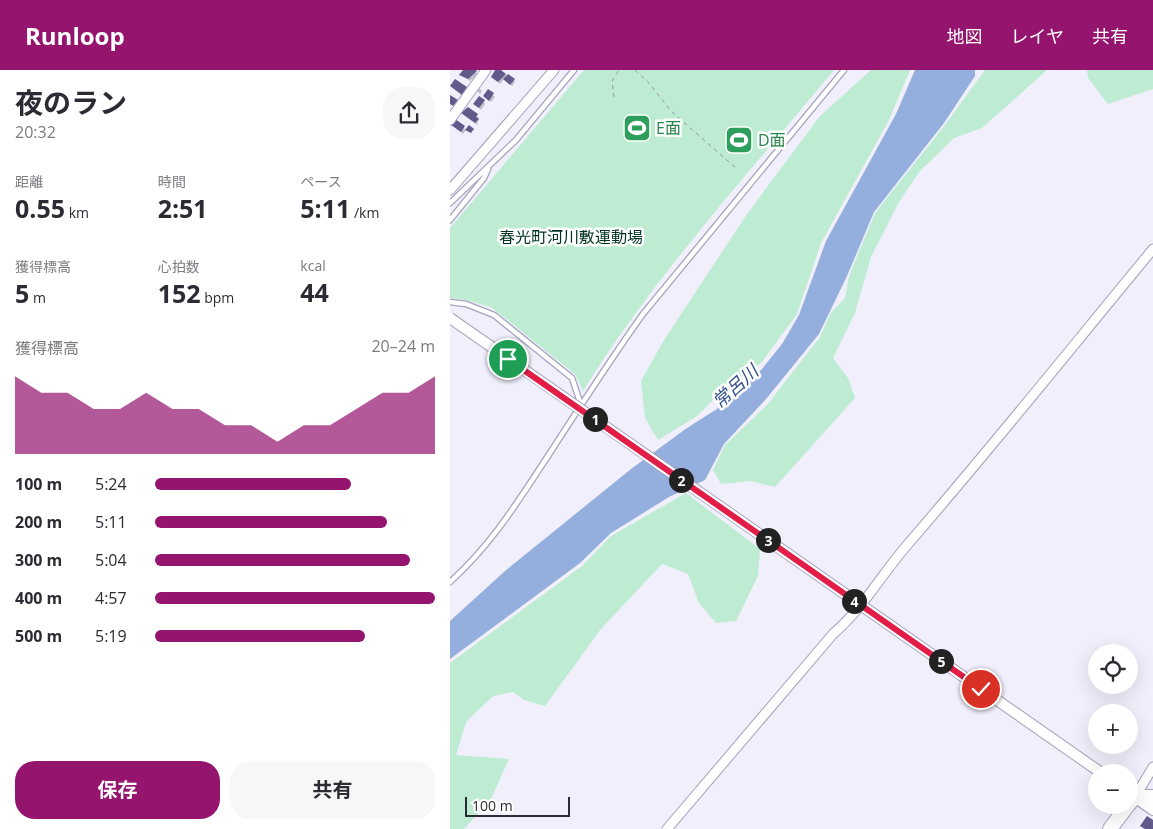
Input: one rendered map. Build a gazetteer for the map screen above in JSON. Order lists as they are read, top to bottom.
{
  "water": ["常呂川"],
  "parks": ["春光町河川敷運動場"],
  "places": {
    "sports": ["E面", "D面"]
  },
  "scale_bar": "100 m",
  "page": {
    "header": "Runloop",
    "nav": ["地図", "レイヤ", "共有"],
    "heading": ["夜のラン", "20:32"],
    "stats": [
      ["距離", "0.55 km"],
      ["時間", "2:51"],
      ["ペース", "5:11 /km"],
      ["獲得標高", "5 m"],
      ["心拍数", "152 bpm"],
      ["kcal", "44"]
    ],
    "chart": ["獲得標高", "20–24 m"],
    "pins": [
      "1",
      "2",
      "3",
      "4",
      "5"
    ],
    "list": [
      {
        "name": "100 m",
        "note": "5:24"
      },
      {
        "name": "200 m",
        "note": "5:11"
      },
      {
        "name": "300 m",
        "note": "5:04"
      },
      {
        "name": "400 m",
        "note": "4:57"
      },
      {
        "name": "500 m",
        "note": "5:19"
      }
    ],
    "map_buttons": ["+", "−"],
    "buttons": ["保存", "共有"],
    "scale": "100 m"
  }
}
